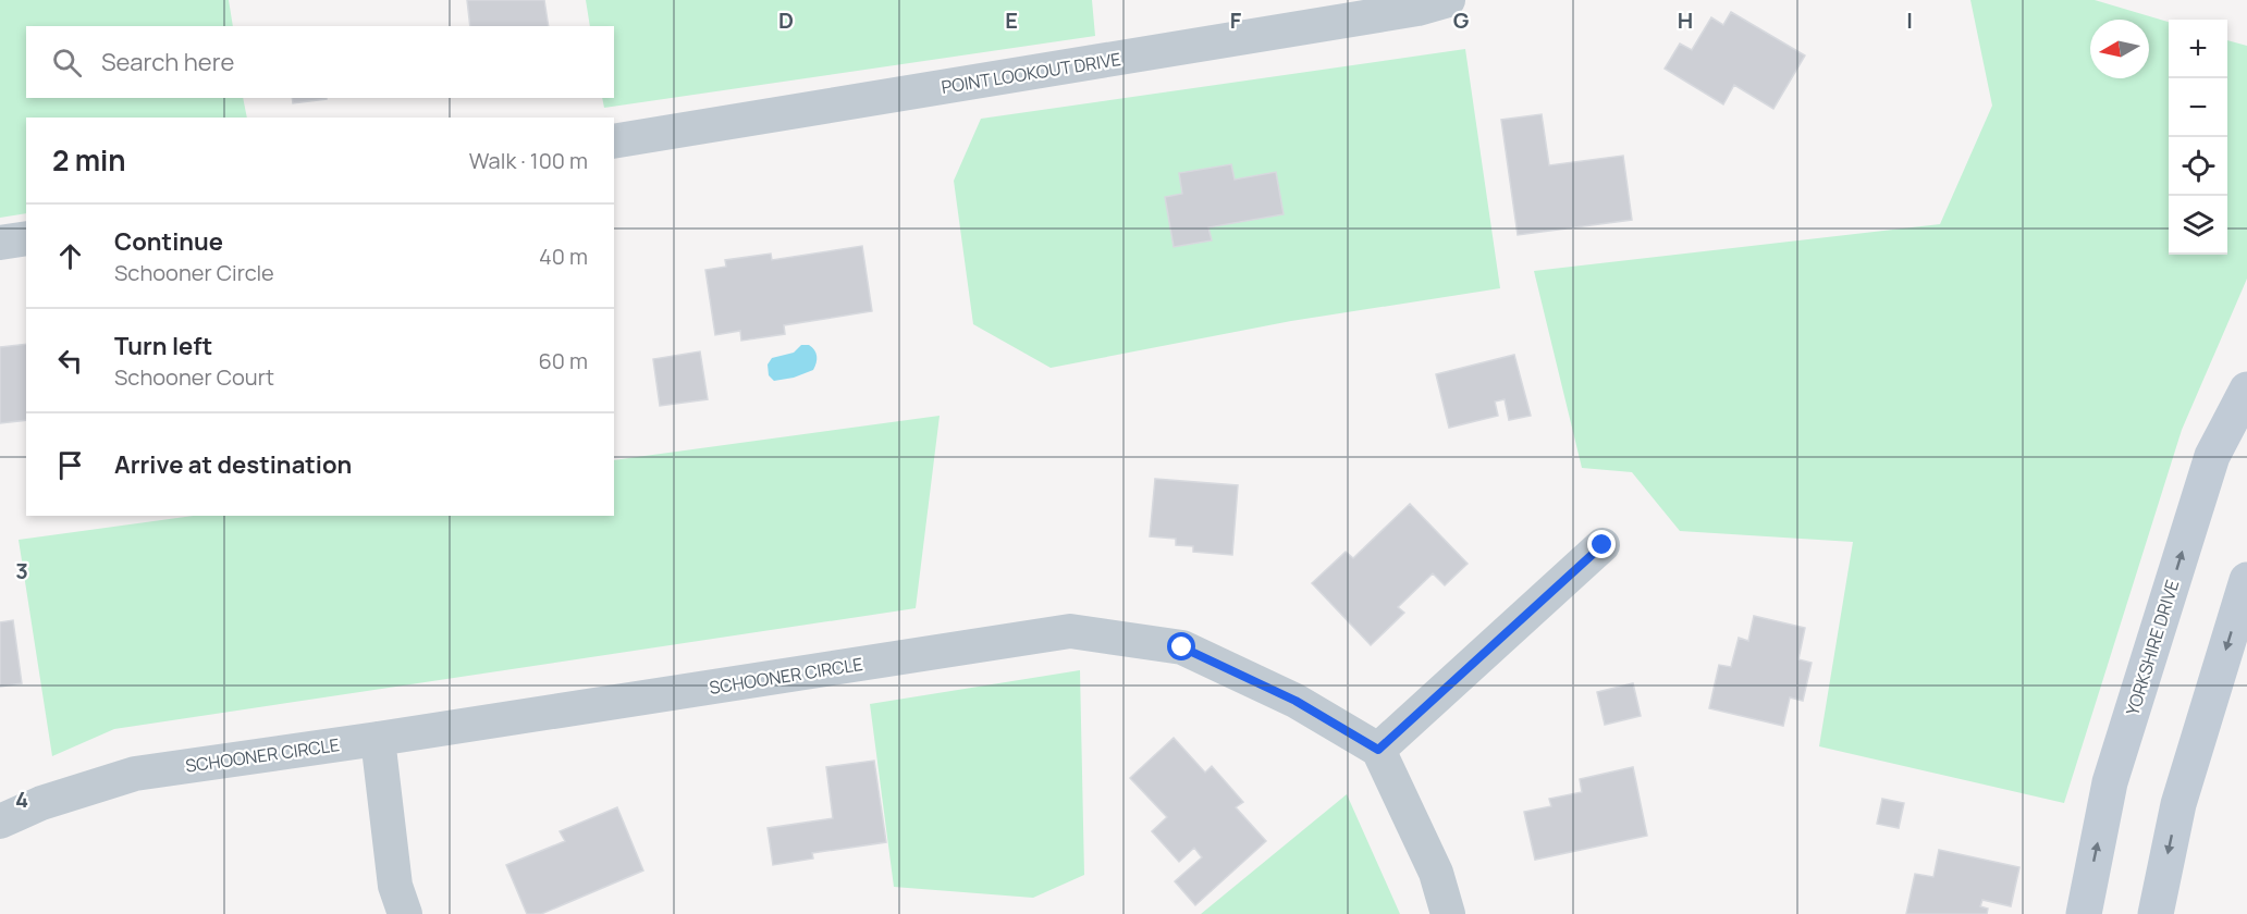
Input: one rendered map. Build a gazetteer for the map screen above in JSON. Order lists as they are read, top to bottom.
{
  "streets": {
    "street": ["POINT LOOKOUT DRIVE", "YORKSHIRE DRIVE", "SCHOONER CIRCLE"]
  },
  "north": "left",
  "page": {
    "map_buttons": ["+", "−"],
    "search": "Search here",
    "heading": ["2 min", "Walk · 100 m"],
    "list": [
      ["Continue", "Schooner Circle", "40 m"],
      ["Turn left", "Schooner Court", "60 m"],
      "Arrive at destination"
    ]
  },
  "grid": {
    "columns": [
      "D",
      "E",
      "F",
      "G",
      "H",
      "I"
    ],
    "rows": ["3", "4"]
  }
}
